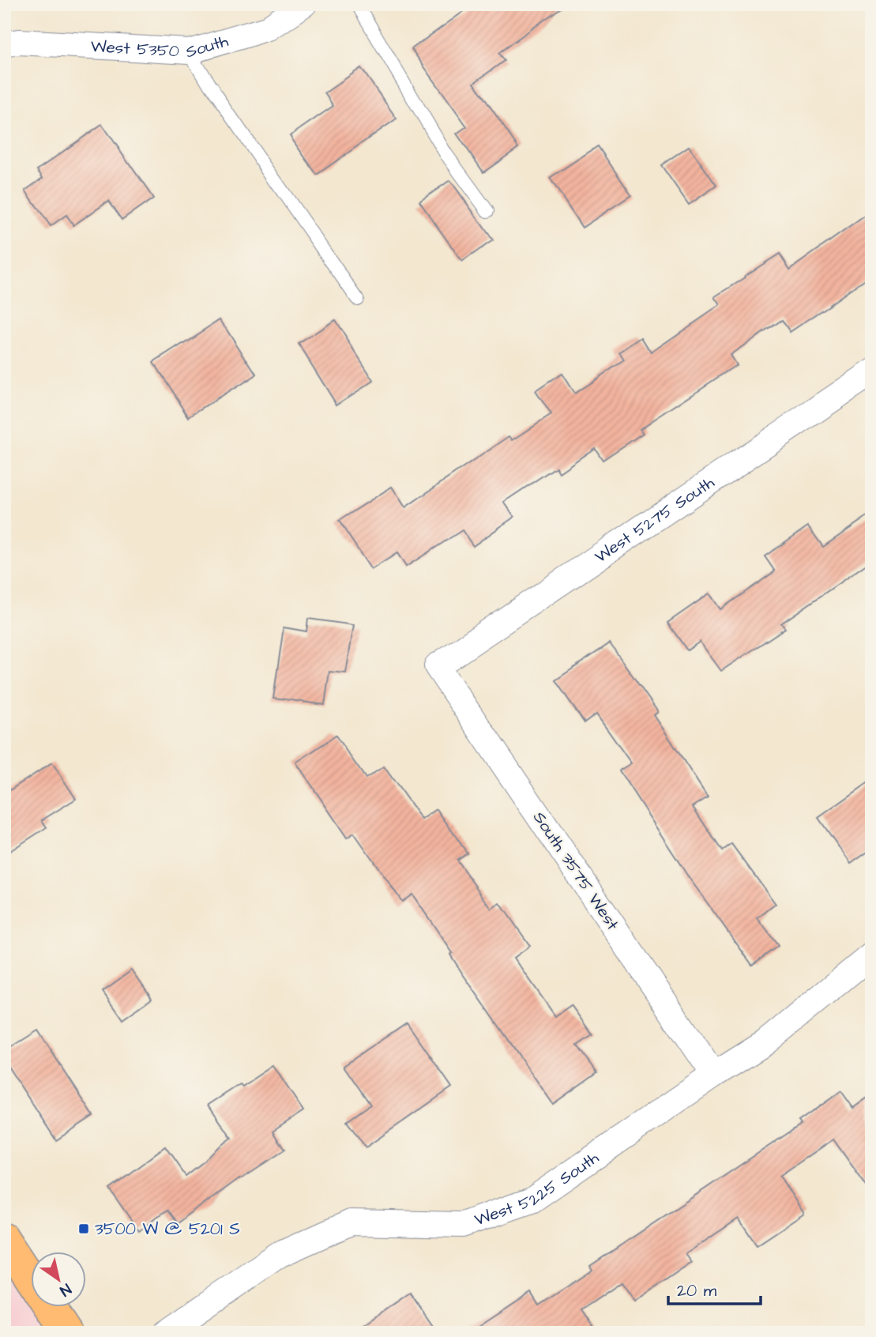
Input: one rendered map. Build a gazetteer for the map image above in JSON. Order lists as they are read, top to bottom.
{
  "streets": {
    "street": [
      "West 5350 South",
      "West 5275 South",
      "South 3575 West",
      "West 5225 South"
    ]
  },
  "crossings": [
    ["West 5275 South", "South 3575 West"],
    ["South 3575 West", "West 5225 South"]
  ],
  "places": {
    "transit": ["3500 W @ 5201 S"]
  },
  "scale_bar": "20 m",
  "north": "bottom right"
}
